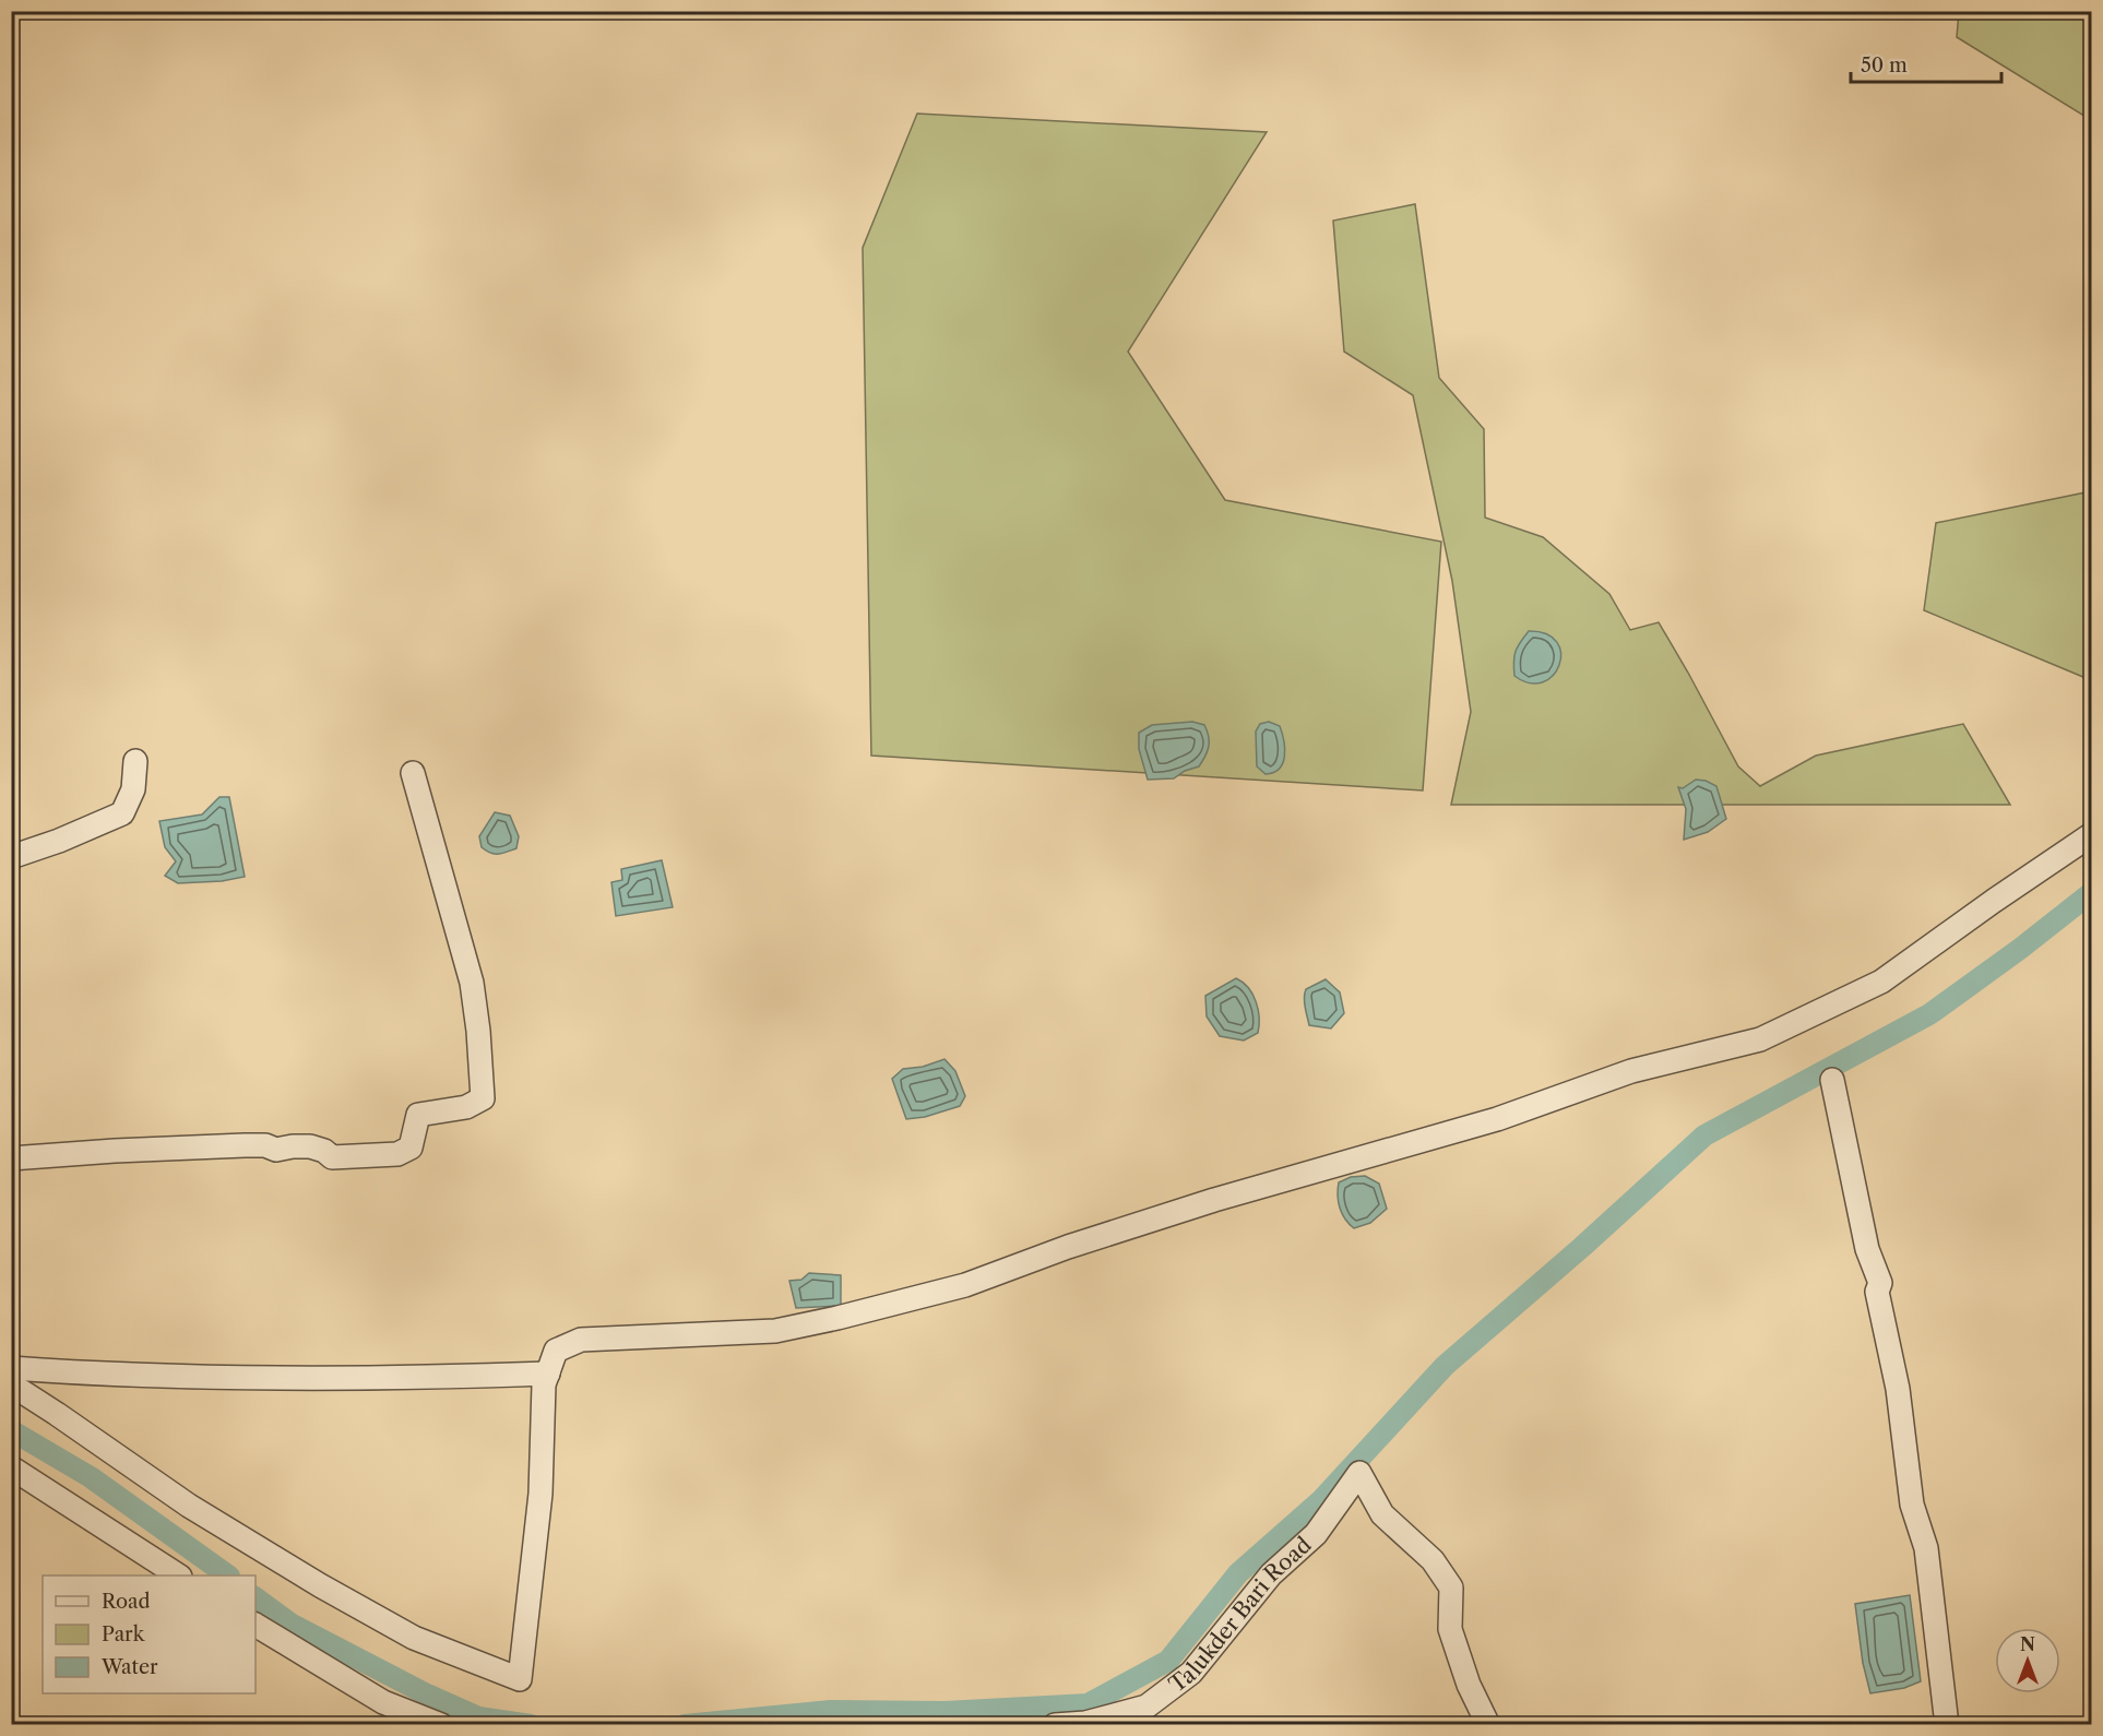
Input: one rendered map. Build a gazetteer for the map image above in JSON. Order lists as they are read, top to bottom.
{
  "streets": {
    "street": ["Talukder Bari Road"]
  },
  "legend": ["Road", "Park", "Water"],
  "scale_bar": "50 m",
  "north": "top"
}
